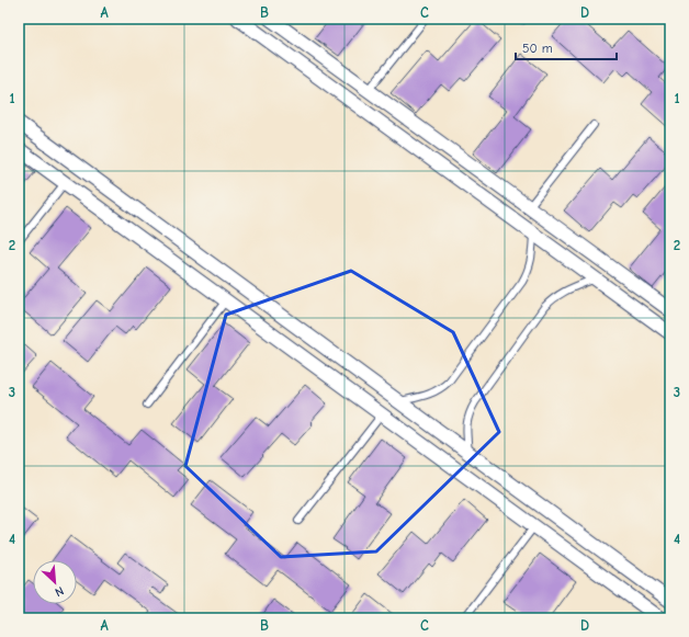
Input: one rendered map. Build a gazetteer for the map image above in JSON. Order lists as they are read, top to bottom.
{
  "scale_bar": "50 m",
  "north": "bottom right",
  "grid": {
    "columns": [
      "A",
      "B",
      "C",
      "D"
    ],
    "rows": [
      "1",
      "2",
      "3",
      "4"
    ]
  }
}
